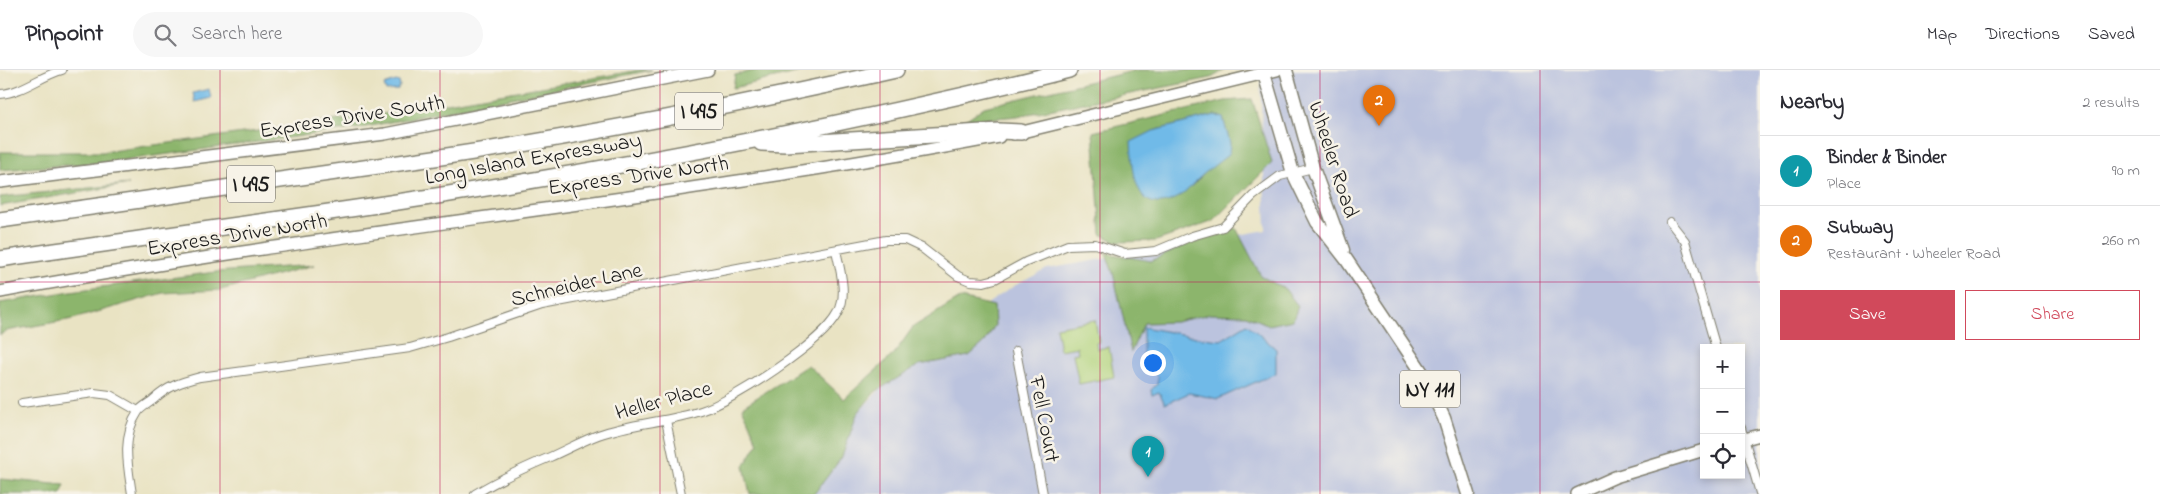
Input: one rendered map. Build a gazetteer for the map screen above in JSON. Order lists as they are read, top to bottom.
{
  "streets": {
    "highway": ["I 495", "Long Island Expressway"],
    "main road": [
      "Express Drive South",
      "Wheeler Road",
      "Express Drive North",
      "NY 111"
    ],
    "street": ["Schneider Lane", "Heller Place", "Fell Court"]
  },
  "crossings": [
    ["Wheeler Road", "Express Drive North"],
    ["Wheeler Road", "Schneider Lane"],
    ["Schneider Lane", "Heller Place"]
  ],
  "page": {
    "header": "Pinpoint",
    "search": "Search here",
    "nav": ["Map", "Directions", "Saved"],
    "heading": ["Nearby", "2 results"],
    "pins": ["2", "1"],
    "list": [
      {
        "mark": "1",
        "name": "Binder & Binder",
        "note": "Place",
        "value": "90 m"
      },
      {
        "mark": "2",
        "name": "Subway",
        "note": "Restaurant · Wheeler Road",
        "value": "260 m"
      }
    ],
    "buttons": ["Save", "Share"],
    "map_buttons": ["+", "−"]
  }
}
